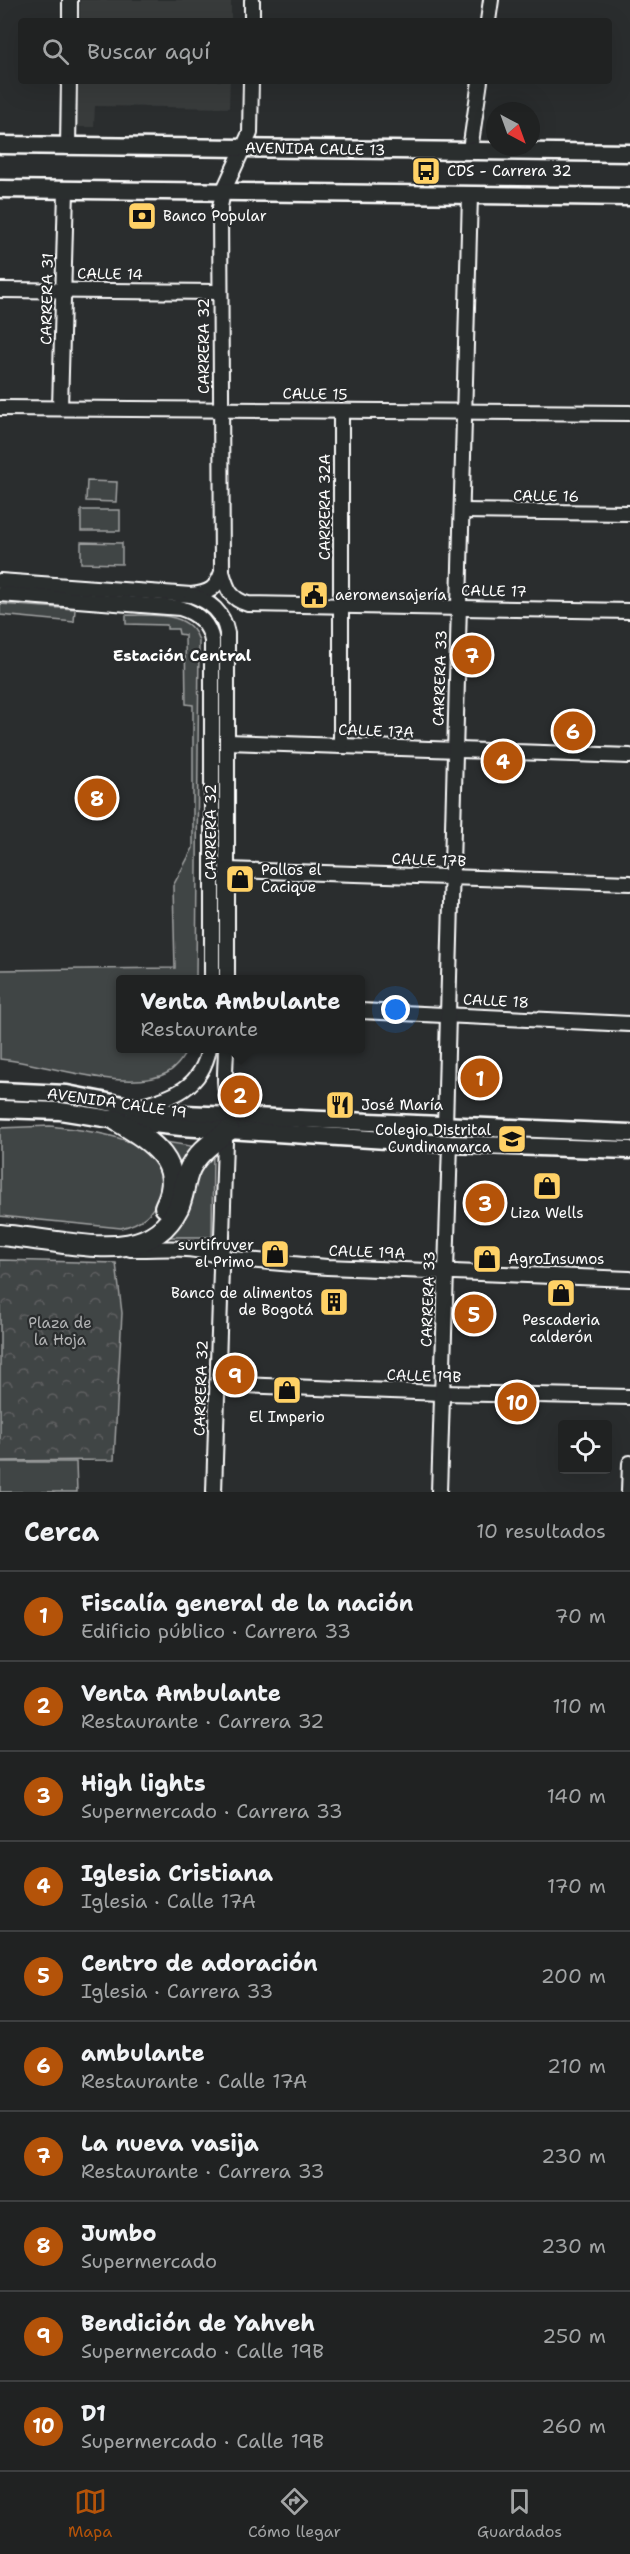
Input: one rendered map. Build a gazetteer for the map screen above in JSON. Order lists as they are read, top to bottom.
{
  "streets": {
    "main road": ["AVENIDA CALLE 13", "AVENIDA CALLE 19"],
    "street": [
      "CALLE 14",
      "CARRERA 31",
      "CARRERA 32",
      "CALLE 15",
      "CALLE 16",
      "CARRERA 32A",
      "CALLE 17",
      "CARRERA 33",
      "CALLE 17A",
      "CALLE 17B",
      "CALLE 18",
      "CALLE 19A",
      "CALLE 19B"
    ]
  },
  "crossings": [
    ["AVENIDA CALLE 13", "CARRERA 32"],
    ["CALLE 14", "CARRERA 31"],
    ["CALLE 14", "CARRERA 32"],
    ["CARRERA 31", "CALLE 15"],
    ["CARRERA 32", "CALLE 15"],
    ["CARRERA 32", "CALLE 17"],
    ["CARRERA 32", "CALLE 17A"],
    ["CARRERA 32", "CALLE 17B"],
    ["CARRERA 32", "AVENIDA CALLE 19"],
    ["CARRERA 32", "CALLE 19A"],
    ["CARRERA 32", "CALLE 19B"],
    ["CALLE 15", "CARRERA 32A"],
    ["CALLE 15", "CARRERA 33"],
    ["CALLE 16", "CARRERA 33"],
    ["CARRERA 32A", "CALLE 17"],
    ["CARRERA 32A", "CALLE 17A"],
    ["CALLE 17", "CARRERA 33"],
    ["CARRERA 33", "CALLE 17A"],
    ["CARRERA 33", "CALLE 17B"],
    ["CARRERA 33", "CALLE 18"],
    ["CARRERA 33", "AVENIDA CALLE 19"],
    ["CARRERA 33", "CALLE 19A"],
    ["CARRERA 33", "CALLE 19B"]
  ],
  "districts": ["Estación Central"],
  "parks": ["Plaza de la Hoja"],
  "places": {
    "bus stop": ["CDS - Carrera 32"],
    "bank": ["Banco Popular"],
    "public building": ["aeromensajería"],
    "shop": [
      "Pollos el Cacique",
      "Liza Wells",
      "surtifruver el Primo",
      "AgroInsumos",
      "Pescaderia calderón",
      "El Imperio"
    ],
    "restaurant": ["José María"],
    "school or university": ["Colegio Distrital Cundinamarca"],
    "building": ["Banco de alimentos de Bogotá"]
  },
  "north": "bottom right",
  "page": {
    "search": "Buscar aquí",
    "pins": [
      "7",
      "6",
      "4",
      "8",
      "1",
      "2",
      "3",
      "5",
      "9",
      "10"
    ],
    "popup": ["Venta Ambulante", "Restaurante"],
    "heading": ["Cerca", "10 resultados"],
    "list": [
      {
        "mark": "1",
        "name": "Fiscalía general de la nación",
        "note": "Edificio público · Carrera 33",
        "value": "70 m"
      },
      {
        "mark": "2",
        "name": "Venta Ambulante",
        "note": "Restaurante · Carrera 32",
        "value": "110 m"
      },
      {
        "mark": "3",
        "name": "High lights",
        "note": "Supermercado · Carrera 33",
        "value": "140 m"
      },
      {
        "mark": "4",
        "name": "Iglesia Cristiana",
        "note": "Iglesia · Calle 17A",
        "value": "170 m"
      },
      {
        "mark": "5",
        "name": "Centro de adoración",
        "note": "Iglesia · Carrera 33",
        "value": "200 m"
      },
      {
        "mark": "6",
        "name": "ambulante",
        "note": "Restaurante · Calle 17A",
        "value": "210 m"
      },
      {
        "mark": "7",
        "name": "La nueva vasija",
        "note": "Restaurante · Carrera 33",
        "value": "230 m"
      },
      {
        "mark": "8",
        "name": "Jumbo",
        "note": "Supermercado",
        "value": "230 m"
      },
      {
        "mark": "9",
        "name": "Bendición de Yahveh",
        "note": "Supermercado · Calle 19B",
        "value": "250 m"
      },
      {
        "mark": "10",
        "name": "D1",
        "note": "Supermercado · Calle 19B",
        "value": "260 m"
      }
    ],
    "nav": ["Mapa", "Cómo llegar", "Guardados"]
  }
}
